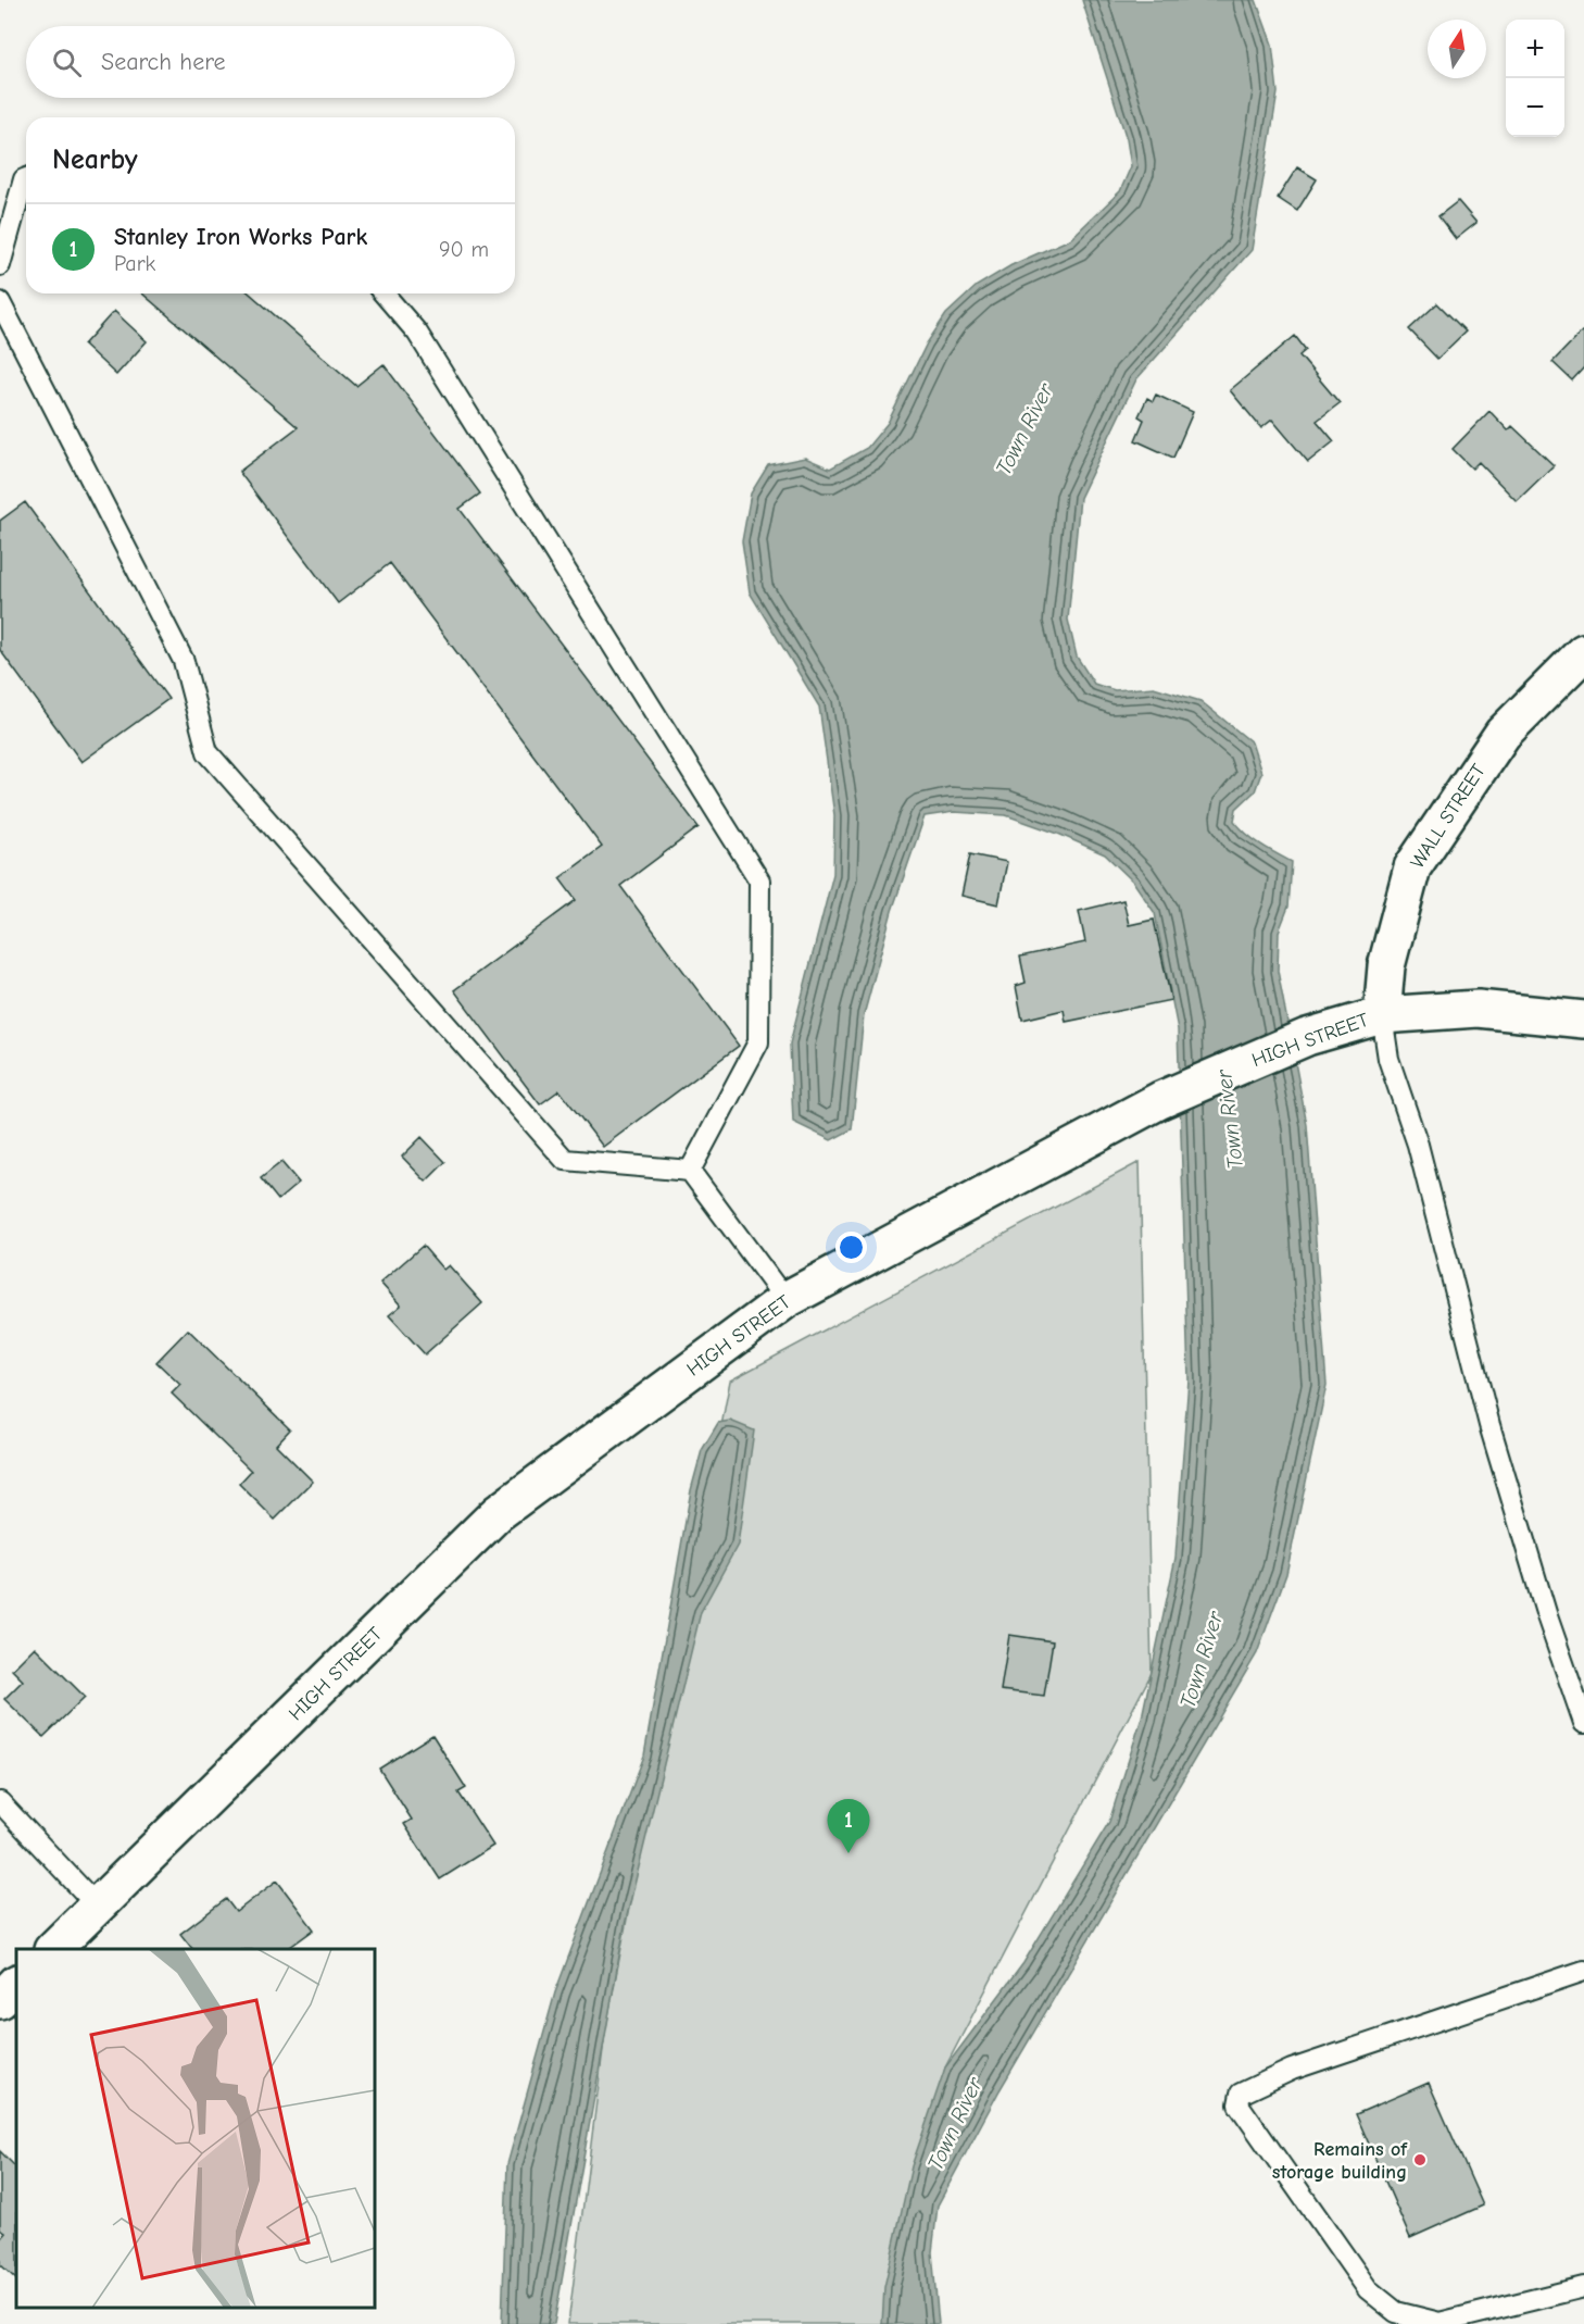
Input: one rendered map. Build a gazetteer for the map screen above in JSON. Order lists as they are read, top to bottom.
{
  "streets": {
    "main road": ["WALL STREET", "HIGH STREET"]
  },
  "crossings": [
    ["WALL STREET", "HIGH STREET"]
  ],
  "water": ["Town River"],
  "places": ["Remains of storage building"],
  "north": "top",
  "page": {
    "map_buttons": ["+", "−"],
    "search": "Search here",
    "heading": "Nearby",
    "list": [
      {
        "mark": "1",
        "name": "Stanley Iron Works Park",
        "note": "Park",
        "value": "90 m"
      }
    ],
    "pins": "1"
  }
}
